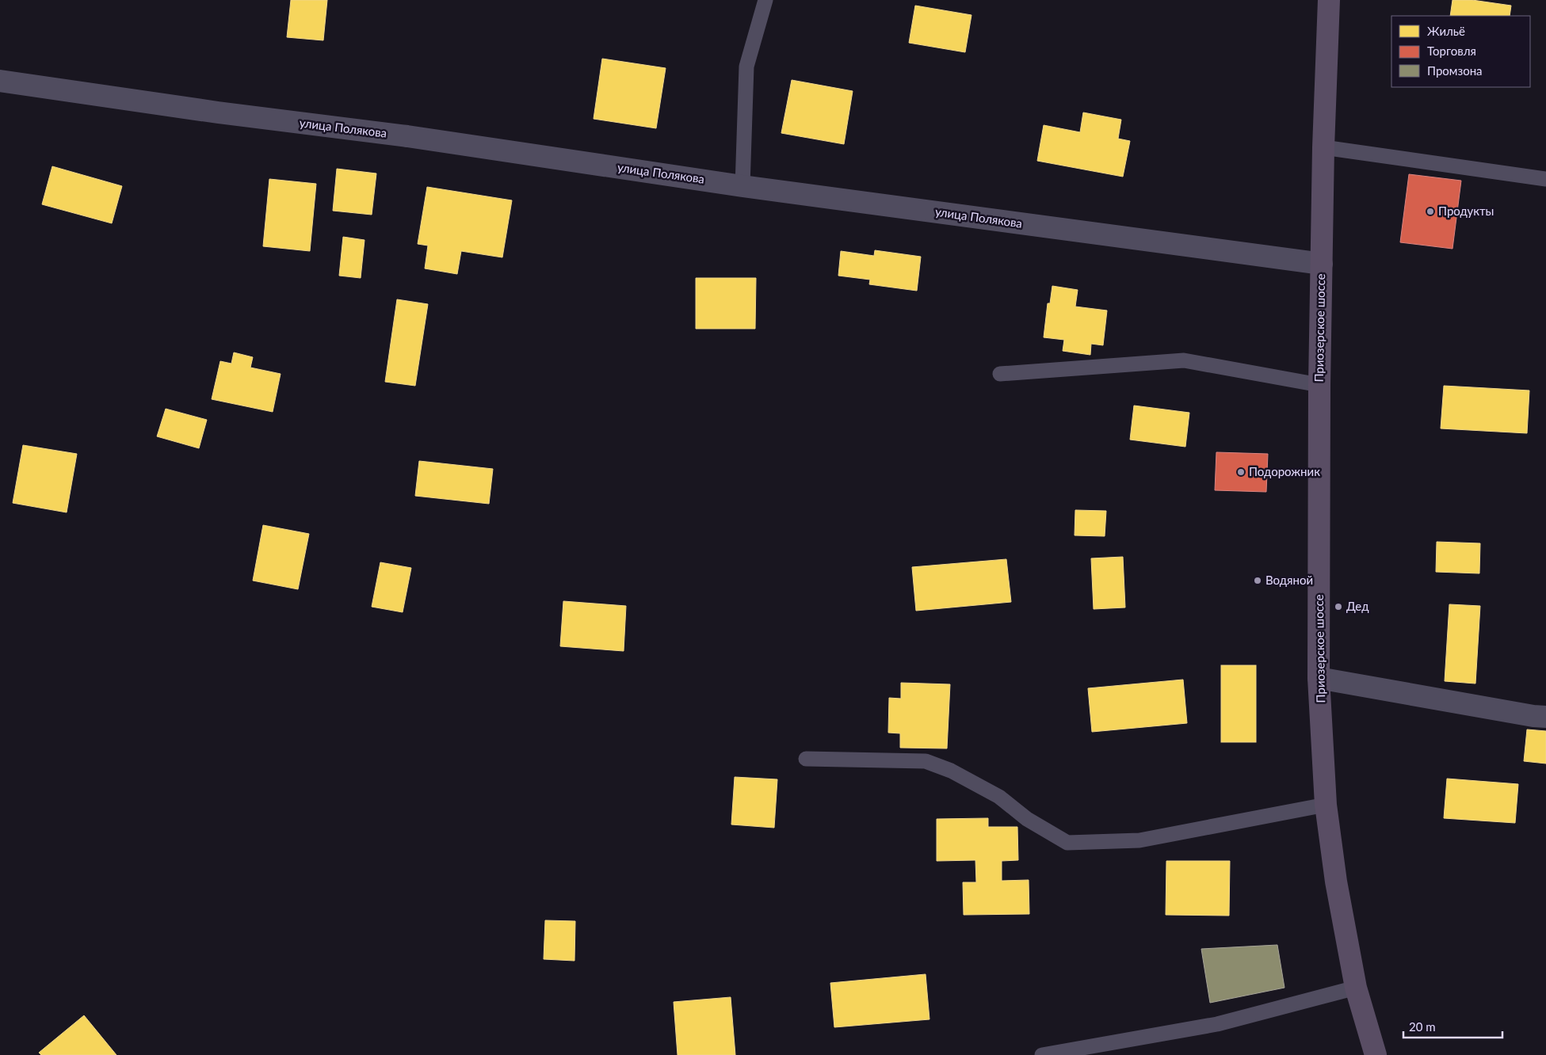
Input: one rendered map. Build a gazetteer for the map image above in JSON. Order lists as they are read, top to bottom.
{
  "streets": {
    "main road": ["Приозерское шоссе"],
    "street": ["улица Полякова"]
  },
  "crossings": [
    ["улица Полякова", "Приозерское шоссе"]
  ],
  "places": [
    "Продукты",
    "Подорожник",
    "Водяной",
    "Дед"
  ],
  "legend": ["Жильё", "Торговля", "Промзона"],
  "scale_bar": "20 m"
}
